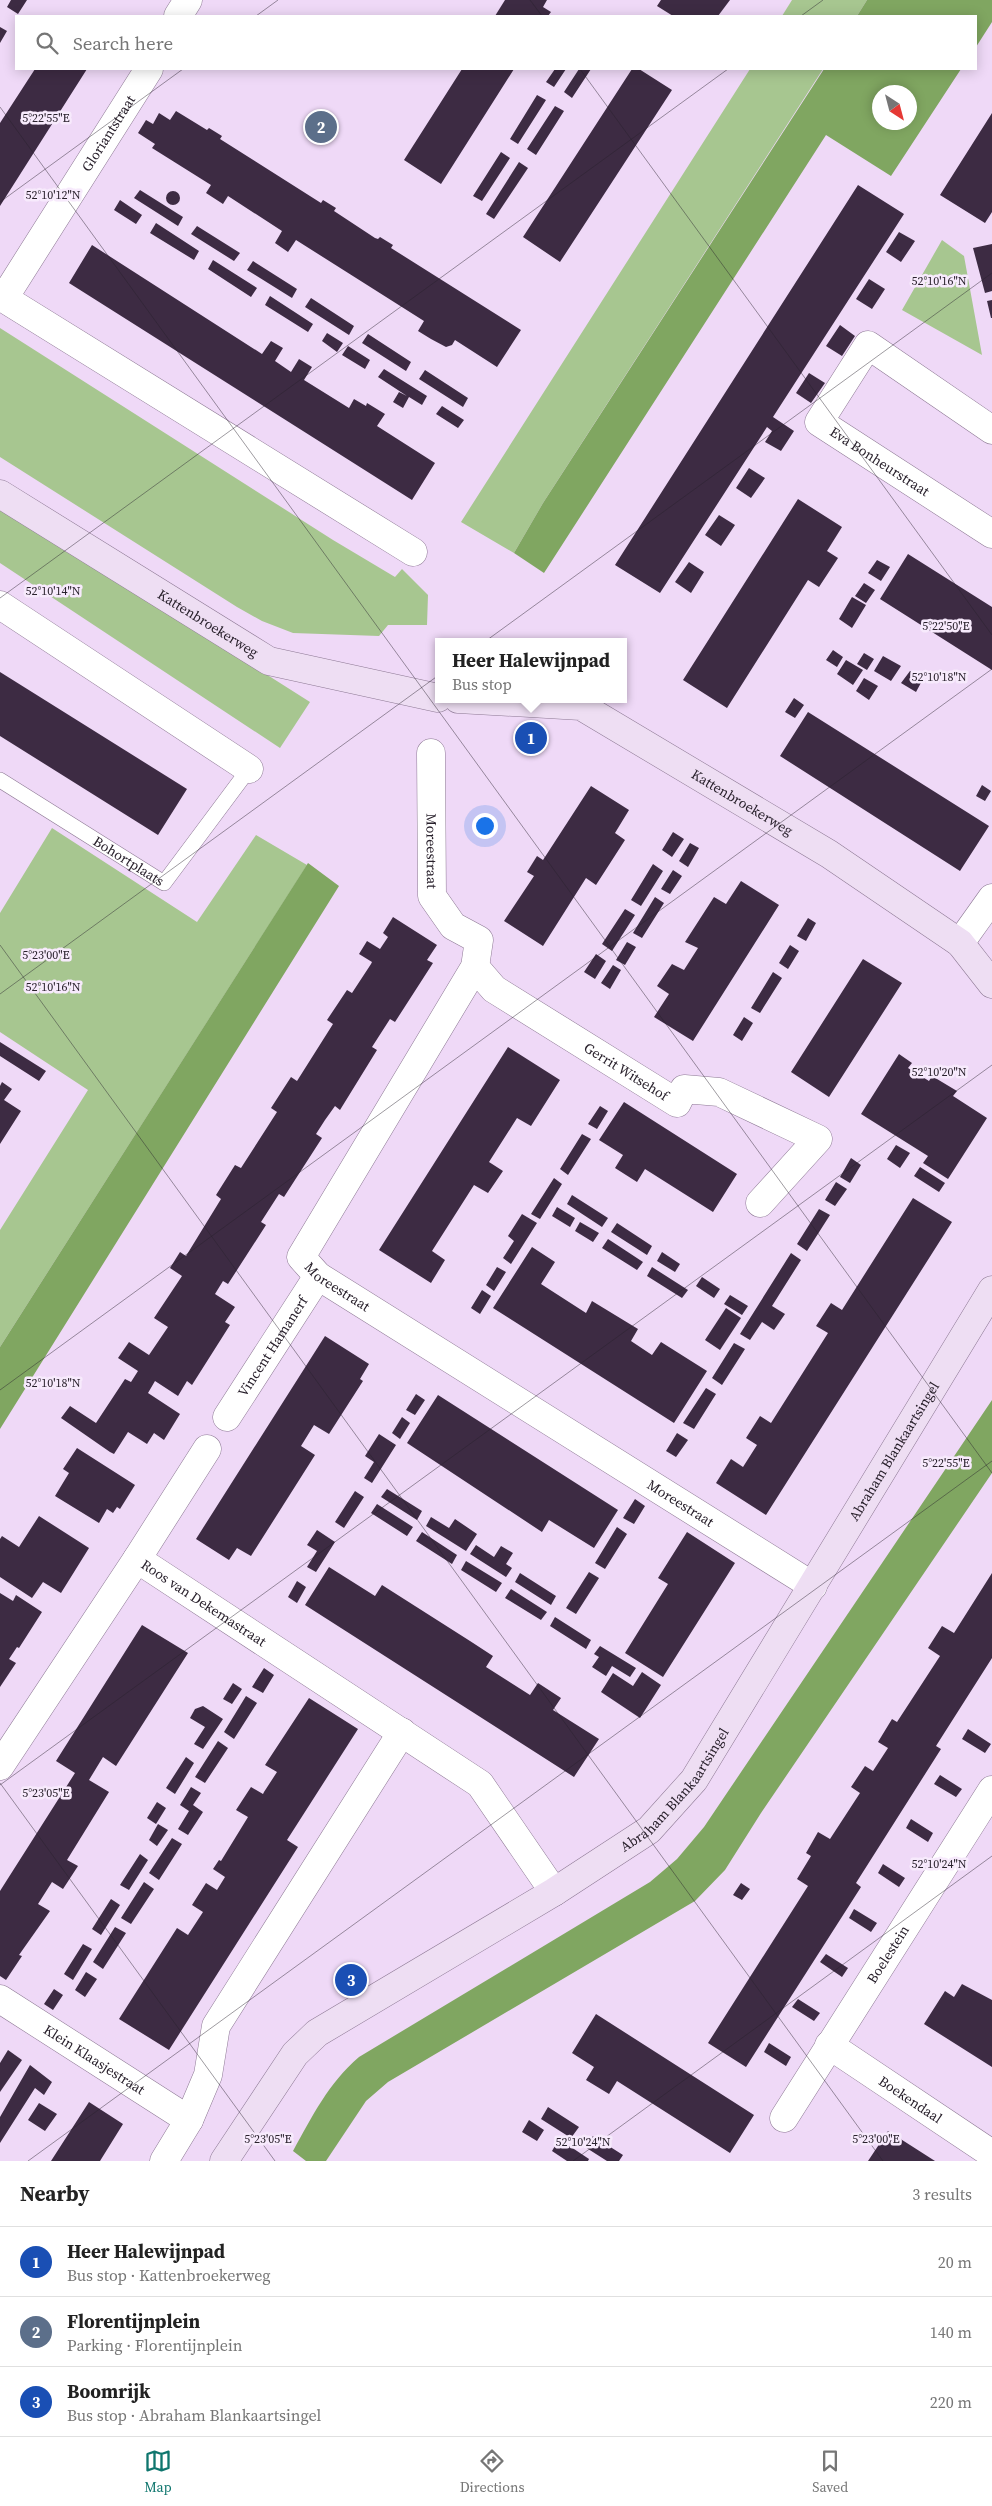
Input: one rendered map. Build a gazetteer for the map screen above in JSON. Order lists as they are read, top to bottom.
{
  "streets": {
    "street": [
      "Gloriantstraat",
      "Eva Bonheurstraat",
      "Kattenbroekerweg",
      "Moreestraat",
      "Gerrit Witsehof",
      "Vincent Hamanerf",
      "Abraham Blankaartsingel",
      "Roos van Dekemastraat",
      "Boelestein",
      "Klein Klaasjestraat",
      "Boekendaal"
    ],
    "lane": ["Bohortplaats"]
  },
  "crossings": [
    ["Moreestraat", "Gerrit Witsehof"],
    ["Moreestraat", "Vincent Hamanerf"],
    ["Moreestraat", "Abraham Blankaartsingel"],
    ["Abraham Blankaartsingel", "Roos van Dekemastraat"],
    ["Boelestein", "Boekendaal"]
  ],
  "north": "bottom right",
  "page": {
    "search": "Search here",
    "pins": ["2", "1", "3"],
    "popup": ["Heer Halewijnpad", "Bus stop"],
    "heading": ["Nearby", "3 results"],
    "list": [
      {
        "mark": "1",
        "name": "Heer Halewijnpad",
        "note": "Bus stop · Kattenbroekerweg",
        "value": "20 m"
      },
      {
        "mark": "2",
        "name": "Florentijnplein",
        "note": "Parking · Florentijnplein",
        "value": "140 m"
      },
      {
        "mark": "3",
        "name": "Boomrijk",
        "note": "Bus stop · Abraham Blankaartsingel",
        "value": "220 m"
      }
    ],
    "nav": ["Map", "Directions", "Saved"]
  },
  "coordinates": [
    "5°22'55\"E",
    "52°10'12\"N",
    "52°10'16\"N",
    "52°10'14\"N",
    "5°22'50\"E",
    "52°10'18\"N",
    "5°23'00\"E",
    "52°10'20\"N",
    "5°23'05\"E",
    "52°10'24\"N"
  ]
}
